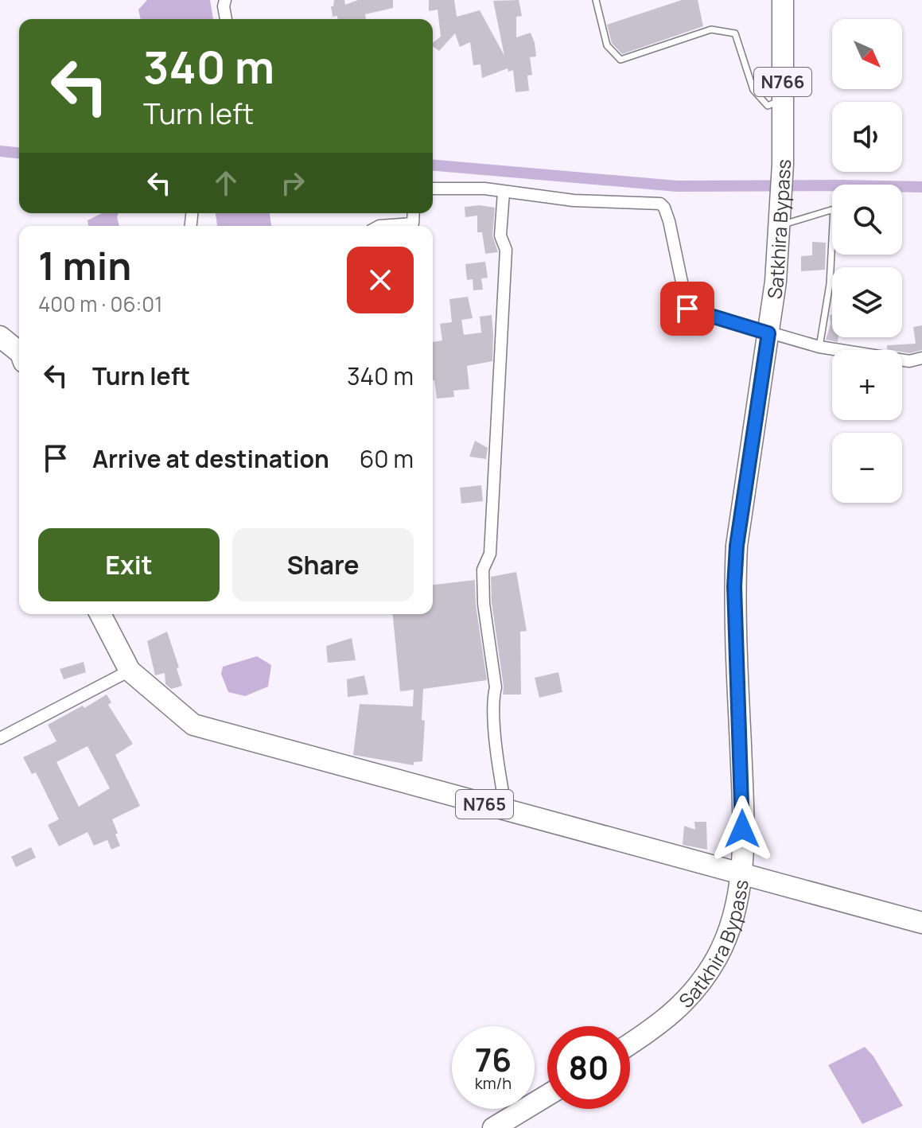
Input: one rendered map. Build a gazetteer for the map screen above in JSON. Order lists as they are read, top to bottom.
{
  "streets": {
    "highway": ["N766", "Satkhira Bypass", "N765"]
  },
  "crossings": [
    ["Satkhira Bypass", "N765"]
  ],
  "north": "bottom right",
  "page": {
    "map_buttons": ["+", "−"],
    "turn": ["340 m", "Turn left"],
    "heading": ["1 min", "400 m · 06:01"],
    "list": [
      {
        "name": "Turn left",
        "value": "340 m"
      },
      {
        "name": "Arrive at destination",
        "value": "60 m"
      }
    ],
    "buttons": ["Exit", "Share"],
    "speed": "76 km/h",
    "limit": "80"
  }
}
